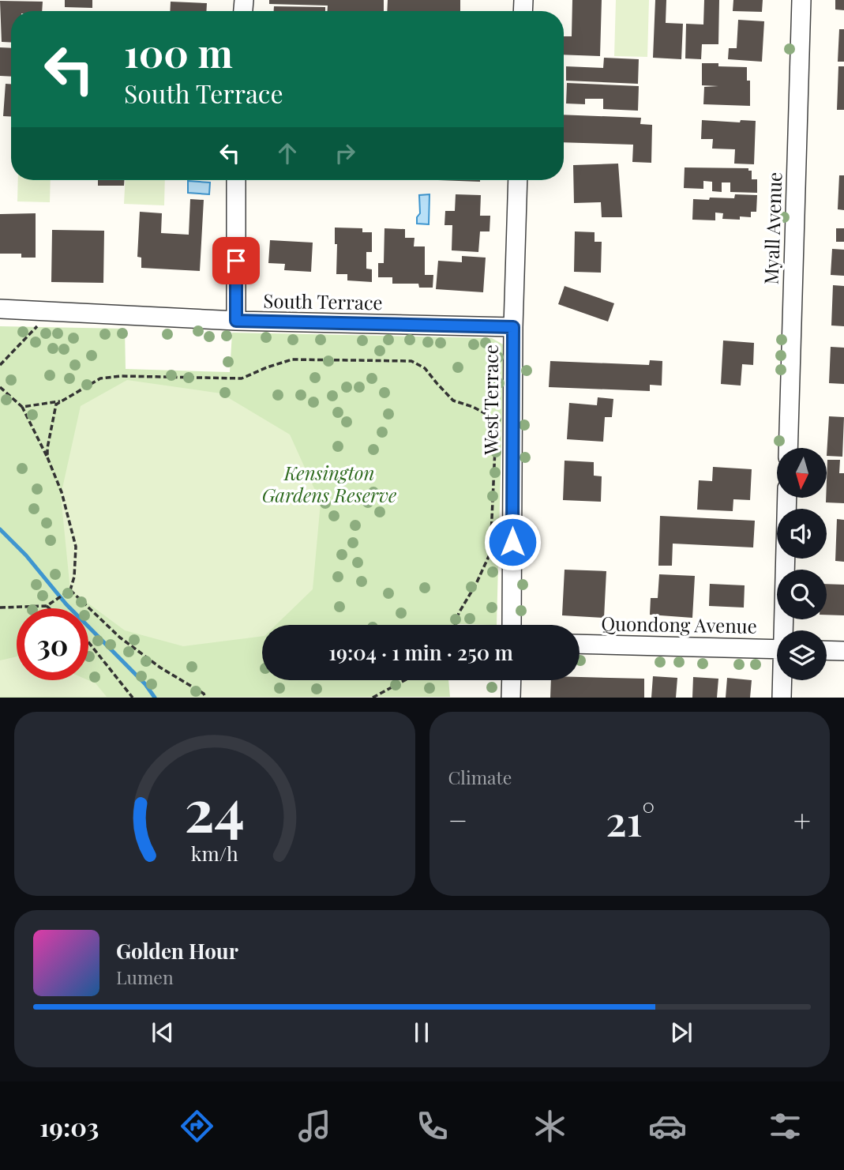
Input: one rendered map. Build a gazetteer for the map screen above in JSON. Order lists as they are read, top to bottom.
{
  "streets": {
    "street": [
      "Myall Avenue",
      "South Terrace",
      "West Terrace",
      "Quondong Avenue"
    ]
  },
  "crossings": [
    ["South Terrace", "West Terrace"]
  ],
  "parks": ["Kensington Gardens Reserve"],
  "north": "bottom",
  "page": {
    "turn": ["100 m", "South Terrace"],
    "limit": "30",
    "trip": "19:04 · 1 min · 250 m",
    "tile": "Climate",
    "heat": ["−", "21°", "+"],
    "song": ["Golden Hour", "Lumen"],
    "tabs": "19:03",
    "gauge": ["24", "km/h"]
  }
}
